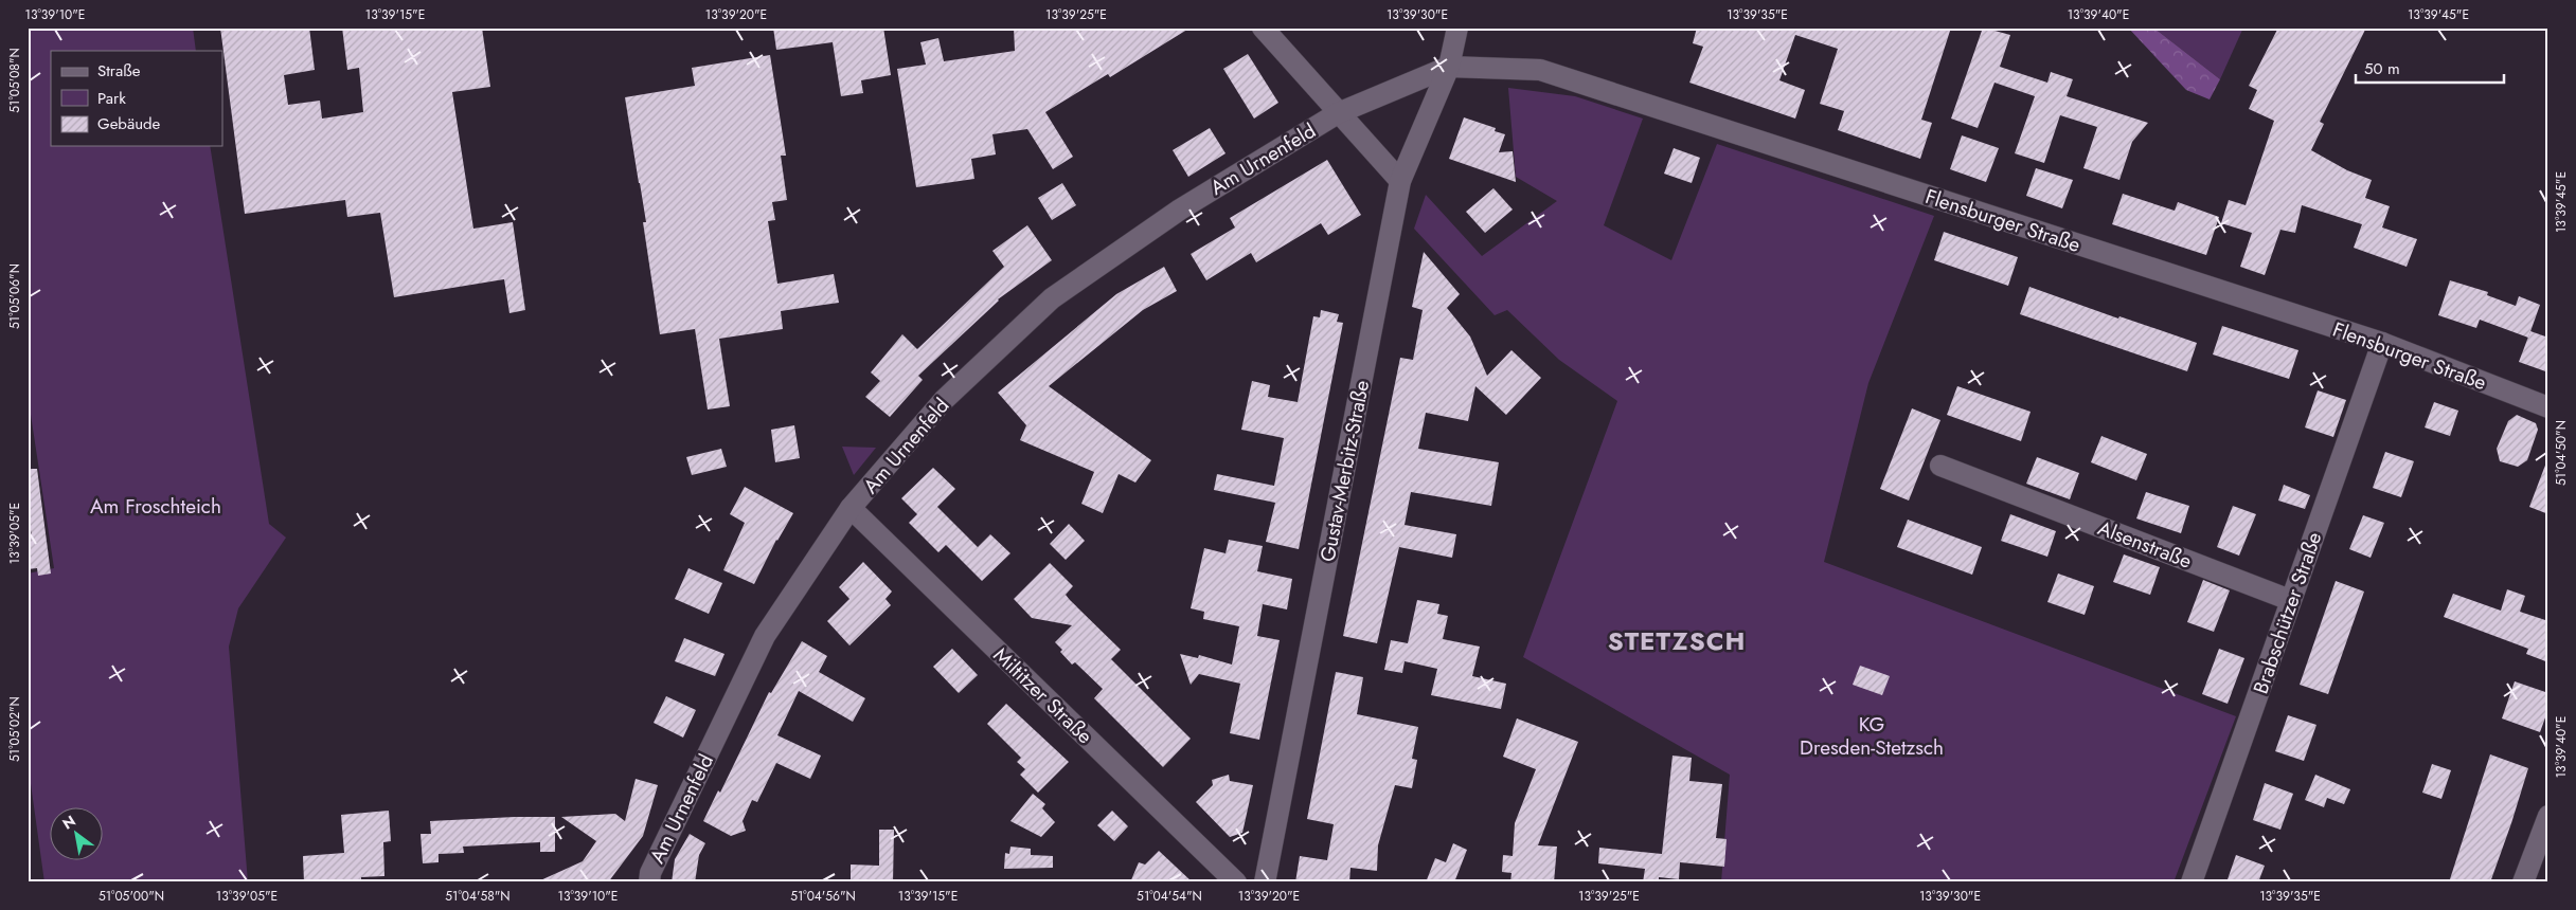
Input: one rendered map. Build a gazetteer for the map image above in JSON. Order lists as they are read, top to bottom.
{
  "streets": {
    "street": [
      "Am Urnenfeld",
      "Flensburger Straße",
      "Gustav-Merbitz-Straße",
      "Alsenstraße",
      "Brabschützer Straße",
      "Miltitzer Straße"
    ]
  },
  "crossings": [
    ["Am Urnenfeld", "Flensburger Straße"],
    ["Am Urnenfeld", "Gustav-Merbitz-Straße"],
    ["Am Urnenfeld", "Miltitzer Straße"],
    ["Flensburger Straße", "Gustav-Merbitz-Straße"],
    ["Flensburger Straße", "Brabschützer Straße"],
    ["Alsenstraße", "Brabschützer Straße"]
  ],
  "districts": ["STETZSCH"],
  "parks": ["Am Froschteich", "KG Dresden-Stetzsch"],
  "legend": ["Straße", "Park", "Gebäude"],
  "scale_bar": "50 m",
  "north": "top left",
  "coordinates": [
    "13°39'10\"E",
    "13°39'15\"E",
    "13°39'20\"E",
    "13°39'25\"E",
    "13°39'30\"E",
    "13°39'35\"E",
    "13°39'40\"E",
    "13°39'45\"E",
    "51°05'08\"N",
    "51°05'06\"N",
    "51°04'50\"N",
    "13°39'05\"E",
    "51°05'02\"N",
    "51°05'00\"N",
    "51°04'58\"N",
    "51°04'56\"N",
    "51°04'54\"N"
  ]
}
